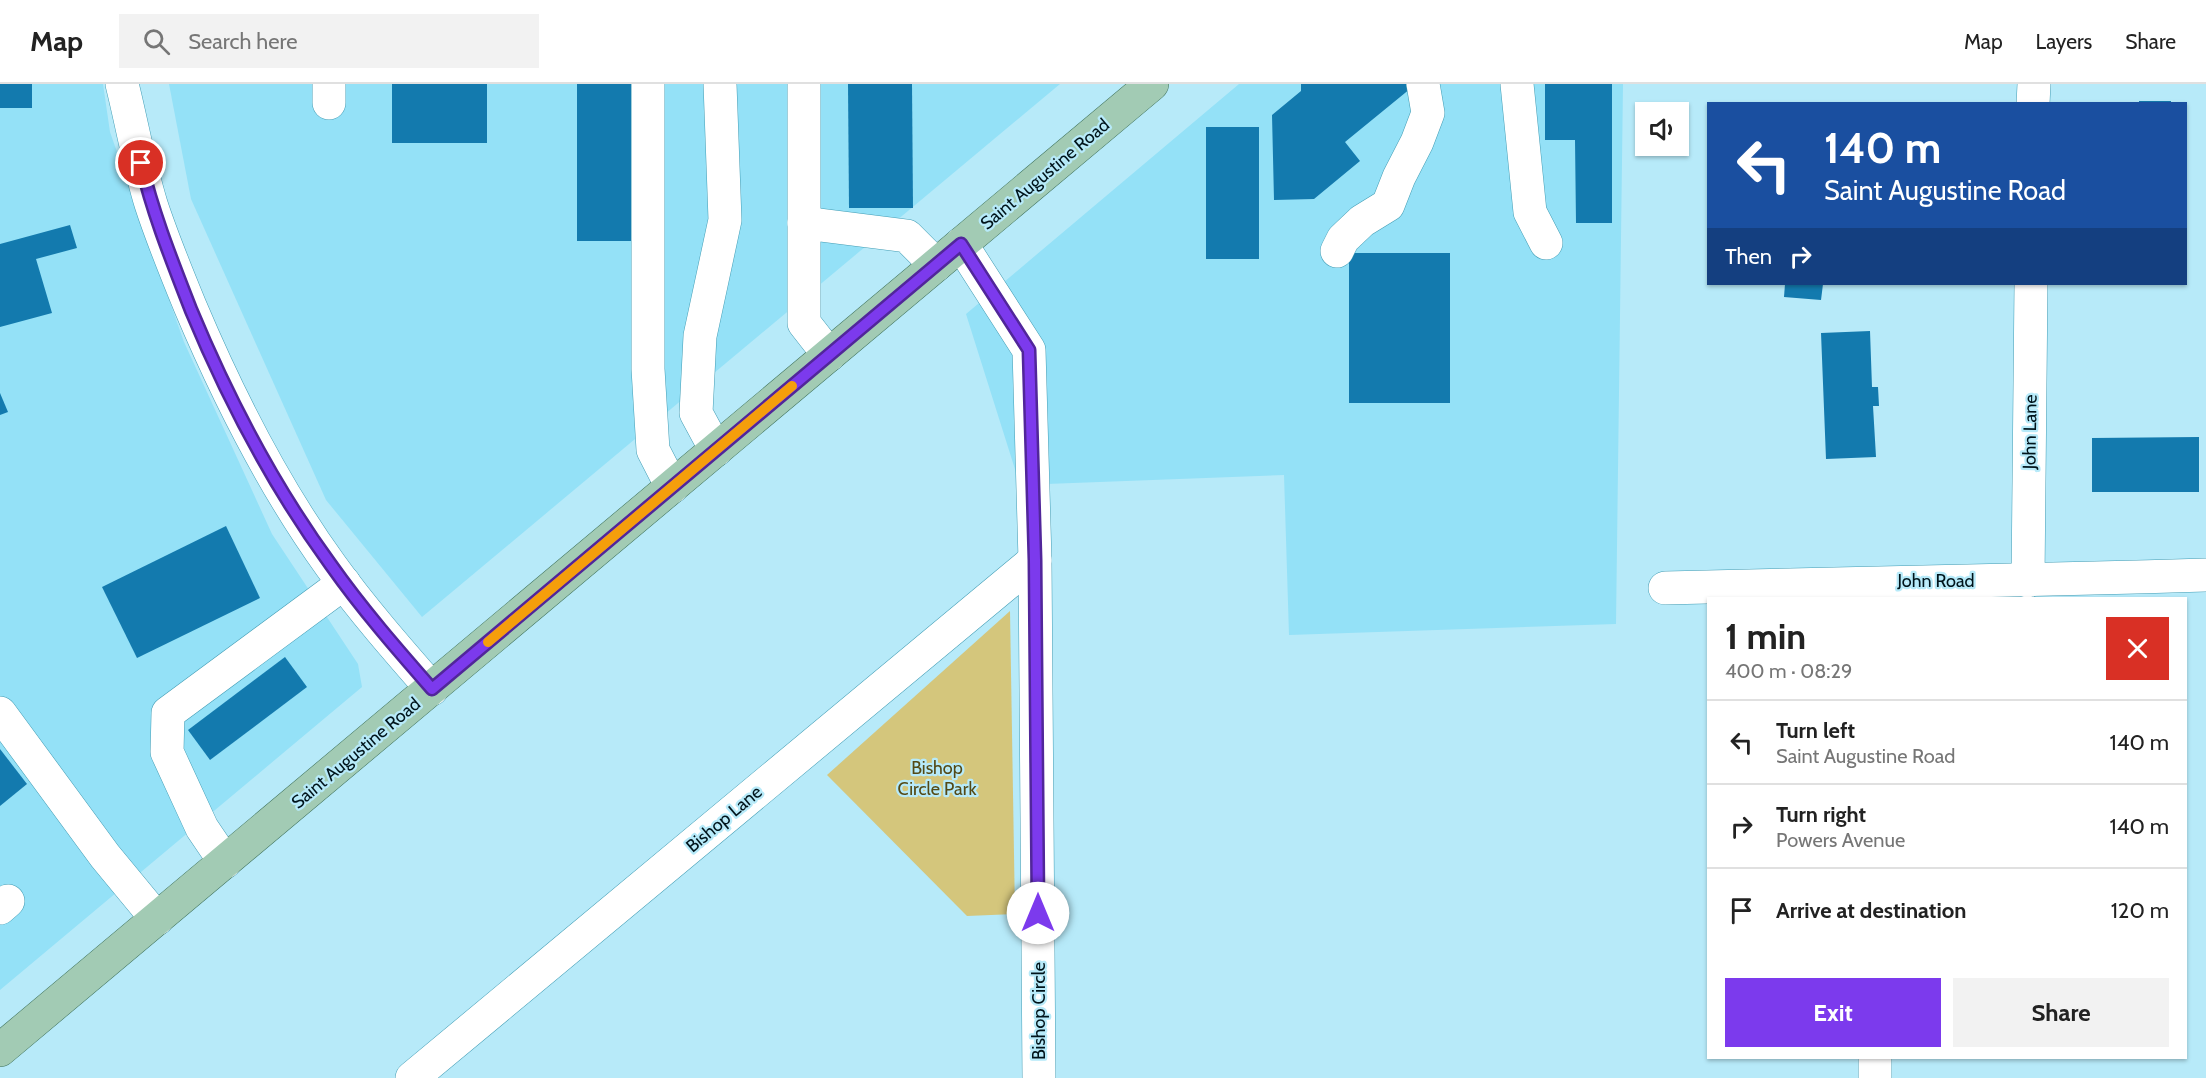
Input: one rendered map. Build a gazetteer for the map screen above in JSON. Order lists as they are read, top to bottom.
{
  "streets": {
    "main road": ["Saint Augustine Road"],
    "street": [
      "John Lane",
      "John Road",
      "Bishop Lane",
      "Bishop Circle"
    ]
  },
  "crossings": [
    ["Saint Augustine Road", "Bishop Circle"],
    ["John Lane", "John Road"],
    ["Bishop Lane", "Bishop Circle"]
  ],
  "parks": ["Bishop Circle Park"],
  "page": {
    "header": "Map",
    "search": "Search here",
    "nav": ["Map", "Layers", "Share"],
    "turn": ["140 m", "Saint Augustine Road"],
    "then": "Then",
    "heading": ["1 min", "400 m · 08:29"],
    "list": [
      {
        "name": "Turn left",
        "note": "Saint Augustine Road",
        "value": "140 m"
      },
      {
        "name": "Turn right",
        "note": "Powers Avenue",
        "value": "140 m"
      },
      {
        "name": "Arrive at destination",
        "value": "120 m"
      }
    ],
    "buttons": ["Exit", "Share"]
  }
}
